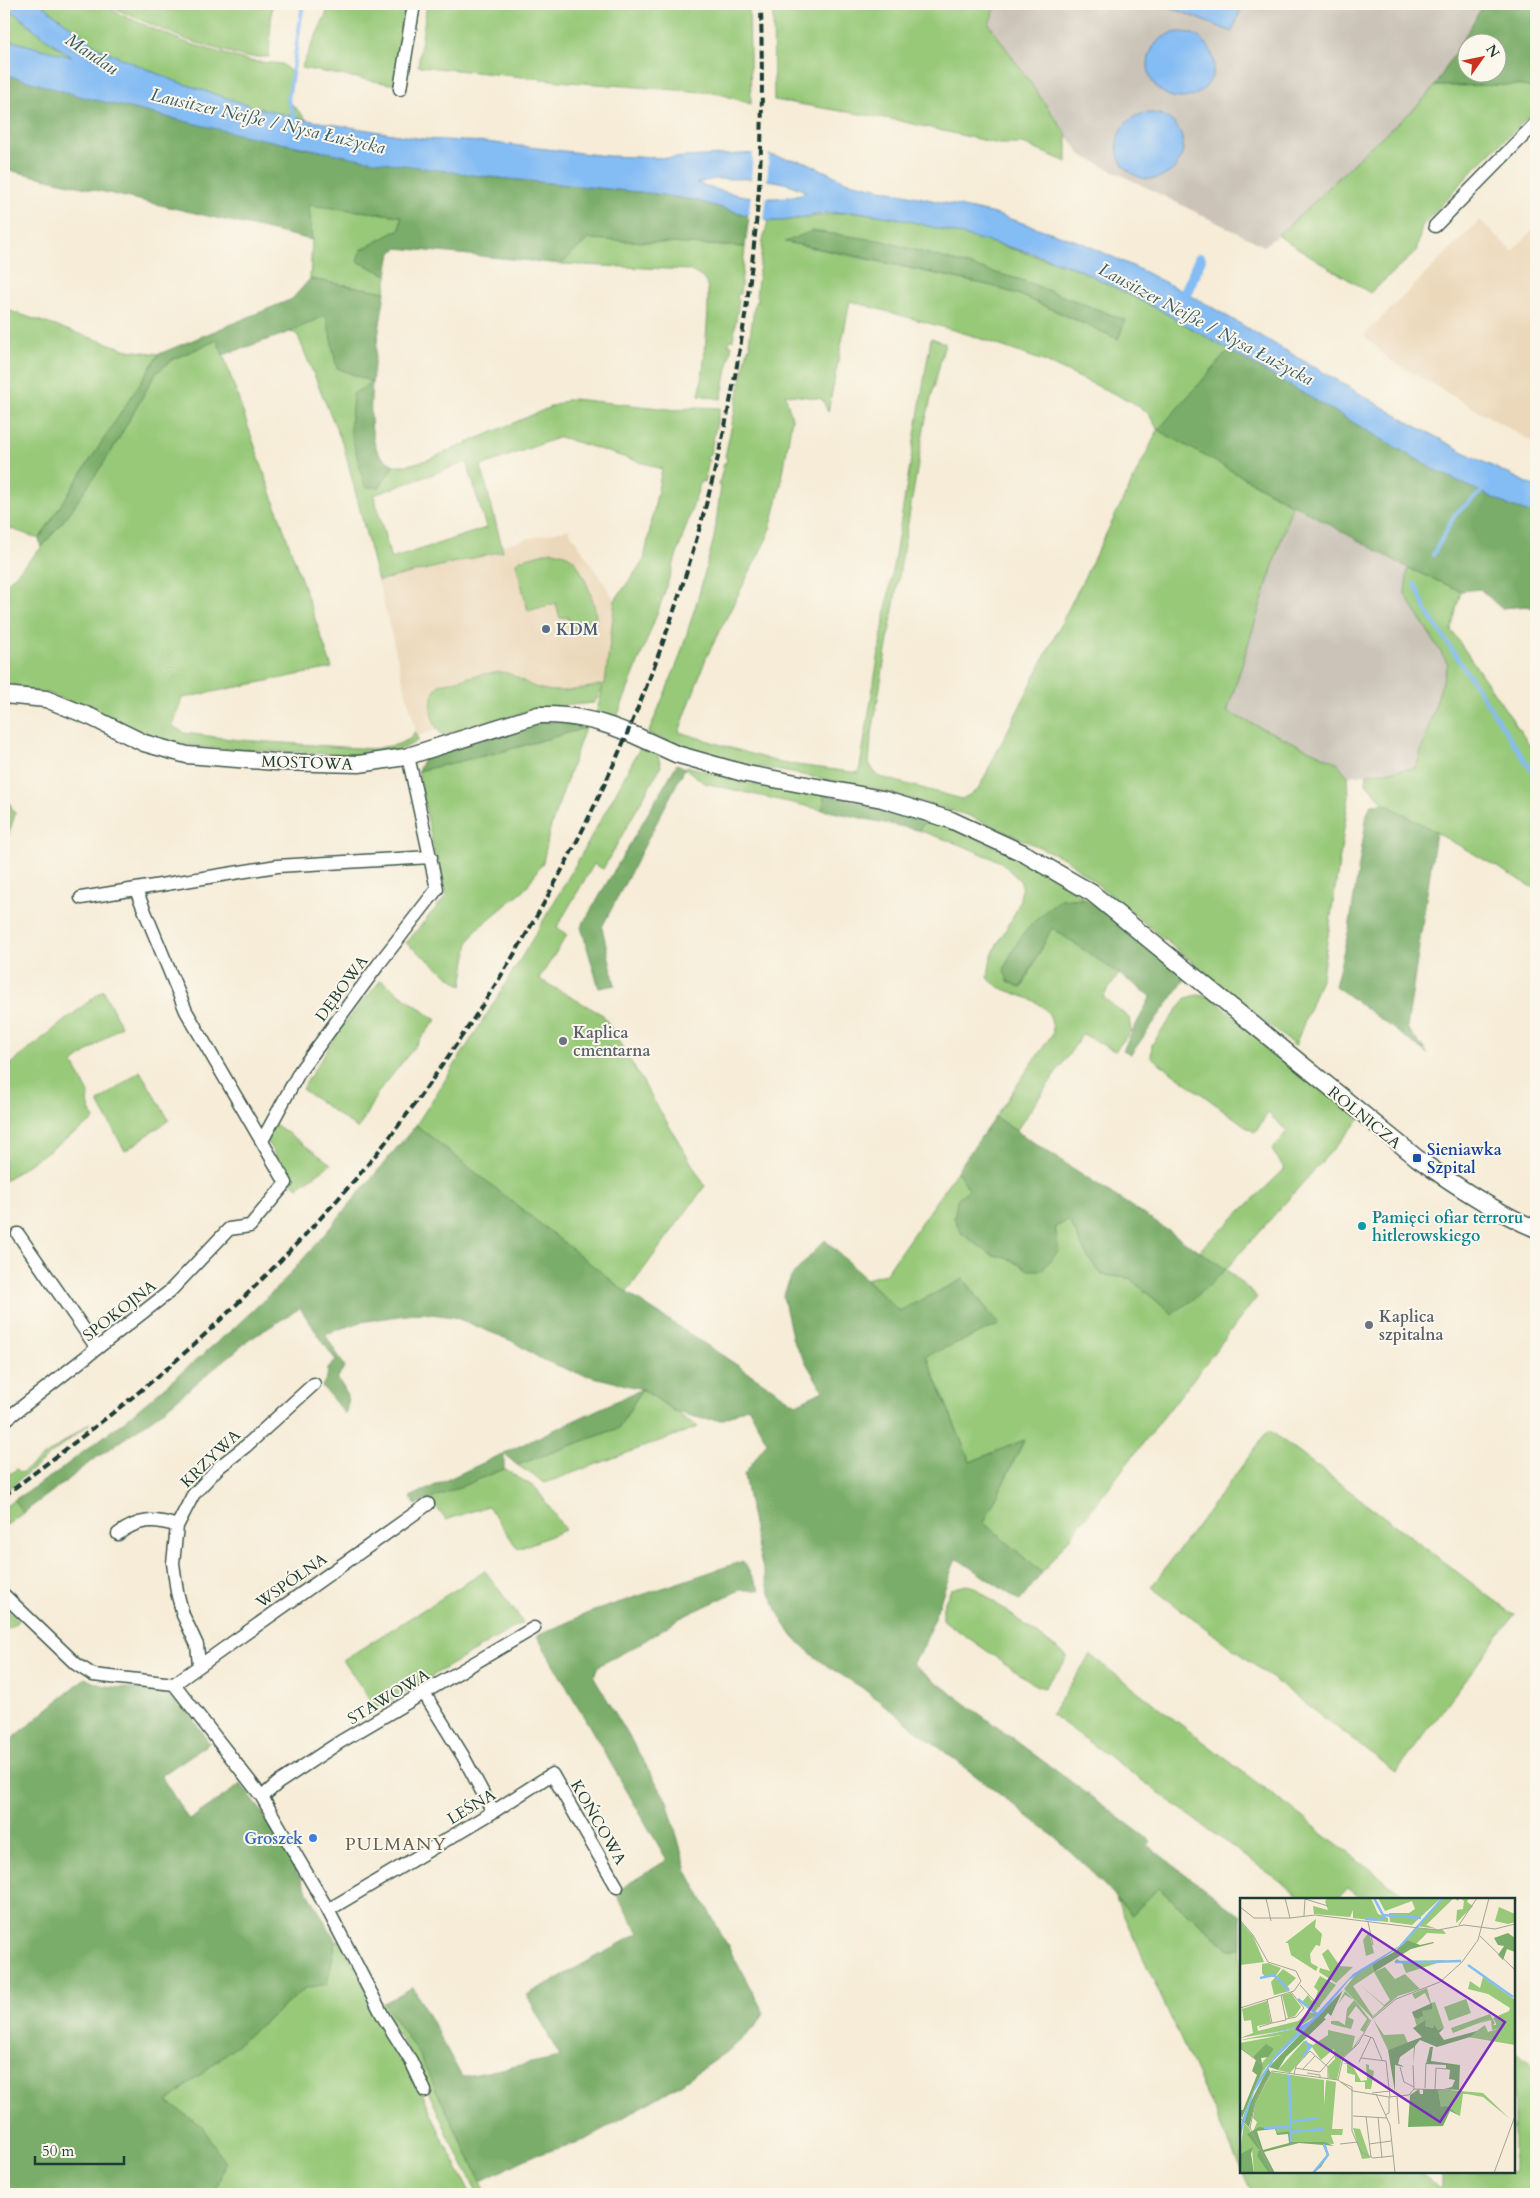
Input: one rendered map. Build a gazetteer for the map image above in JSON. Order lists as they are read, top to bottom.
{
  "streets": {
    "street": [
      "MOSTOWA",
      "DĘBOWA",
      "ROLNICZA",
      "SPOKOJNA",
      "KRZYWA",
      "WSPÓLNA",
      "STAWOWA",
      "LEŚNA",
      "KOŃCOWA"
    ]
  },
  "crossings": [
    ["MOSTOWA", "DĘBOWA"],
    ["MOSTOWA", "ROLNICZA"],
    ["DĘBOWA", "SPOKOJNA"],
    ["KRZYWA", "WSPÓLNA"],
    ["LEŚNA", "KOŃCOWA"]
  ],
  "districts": ["PULMANY"],
  "water": ["Mandau", "Lausitzer Neiße / Nysa Łużycka"],
  "places": {
    "other": [
      "KDM",
      "Kaplica cmentarna",
      "Pamięci ofiar terroru hitlerowskiego",
      "Kaplica szpitalna",
      "Groszek"
    ],
    "transit": ["Sieniawka Szpital"]
  },
  "scale_bar": "50 m",
  "north": "top right"
}
